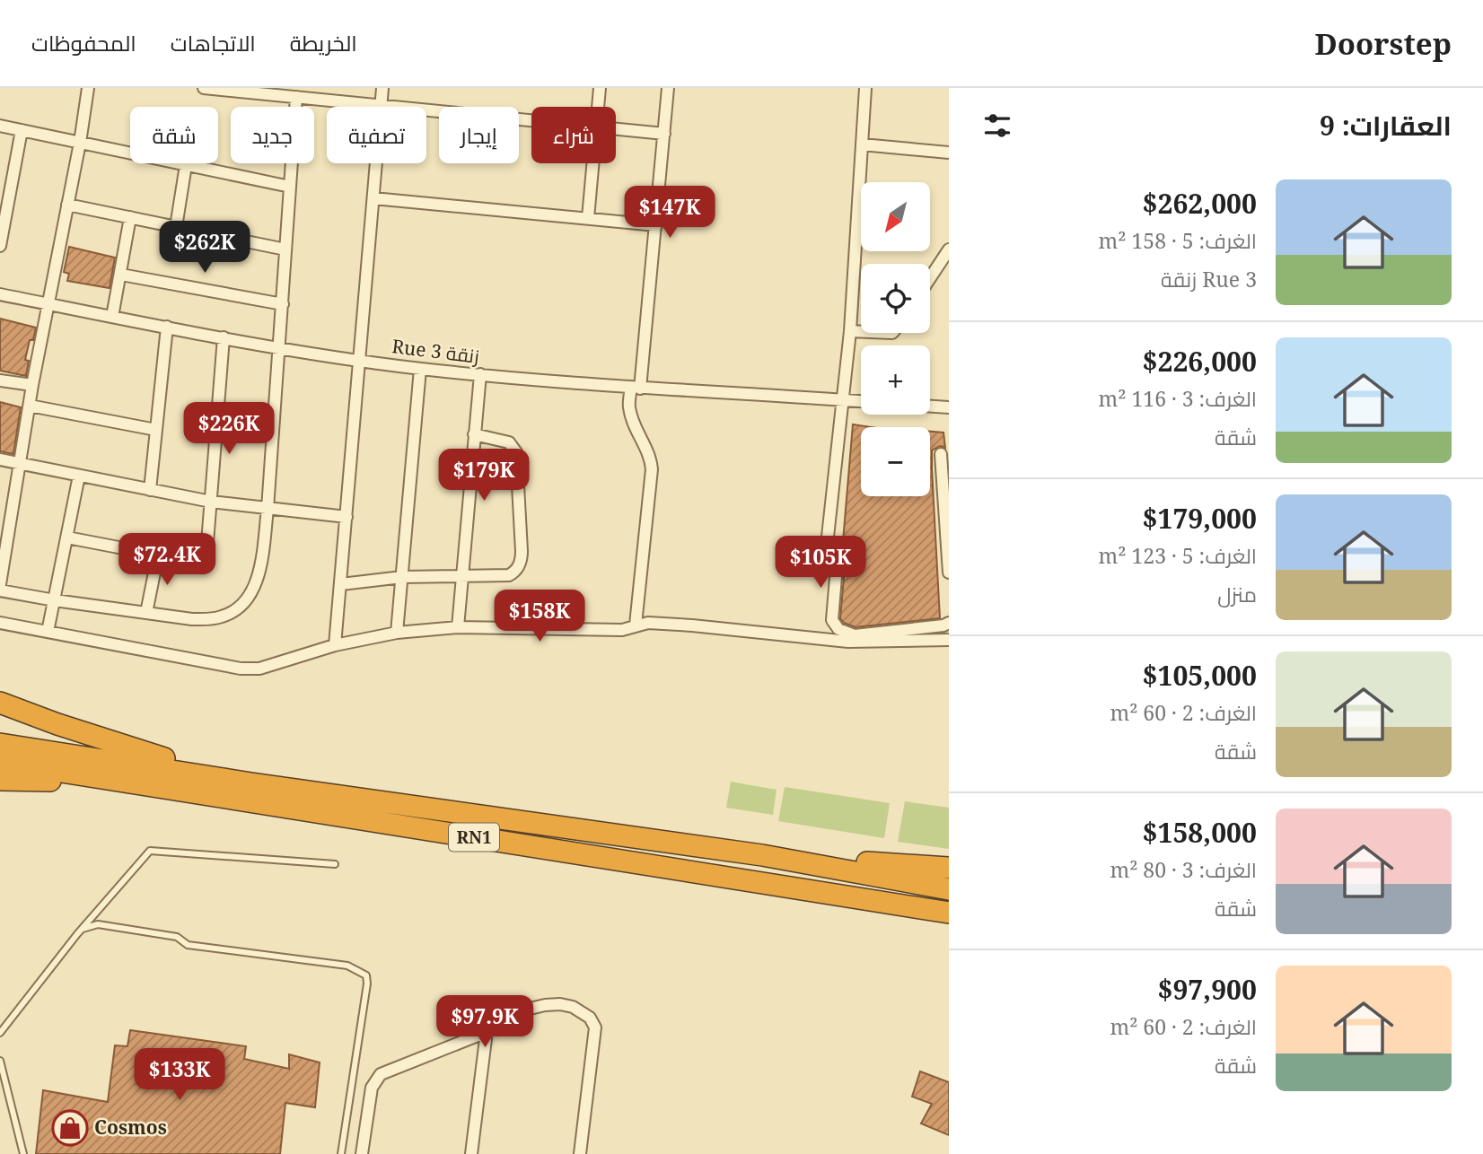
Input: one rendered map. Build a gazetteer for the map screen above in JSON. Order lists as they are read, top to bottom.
{
  "streets": {
    "highway": ["RN1"],
    "street": ["Rue 3 زنقة"]
  },
  "places": {
    "shop": ["Cosmos"]
  },
  "north": "bottom left",
  "page": {
    "header": "Doorstep",
    "nav": ["الخريطة", "الاتجاهات", "المحفوظات"],
    "heading": "العقارات: 9",
    "chip": [
      "شراء",
      "إيجار",
      "تصفية",
      "جديد",
      "شقة"
    ],
    "list": [
      {
        "name": "$262,000",
        "note": "الغرف: 5 · 158 m² · Rue 3 زنقة"
      },
      {
        "name": "$226,000",
        "note": "الغرف: 3 · 116 m² · شقة"
      },
      {
        "name": "$179,000",
        "note": "الغرف: 5 · 123 m² · منزل"
      },
      {
        "name": "$105,000",
        "note": "الغرف: 2 · 60 m² · شقة"
      },
      {
        "name": "$158,000",
        "note": "الغرف: 3 · 80 m² · شقة"
      },
      {
        "name": "$97,900",
        "note": "الغرف: 2 · 60 m² · شقة"
      }
    ],
    "map_buttons": ["+", "−"],
    "price": [
      "$147K",
      "$262K",
      "$226K",
      "$179K",
      "$72.4K",
      "$105K",
      "$158K",
      "$97.9K",
      "$133K"
    ]
  }
}
